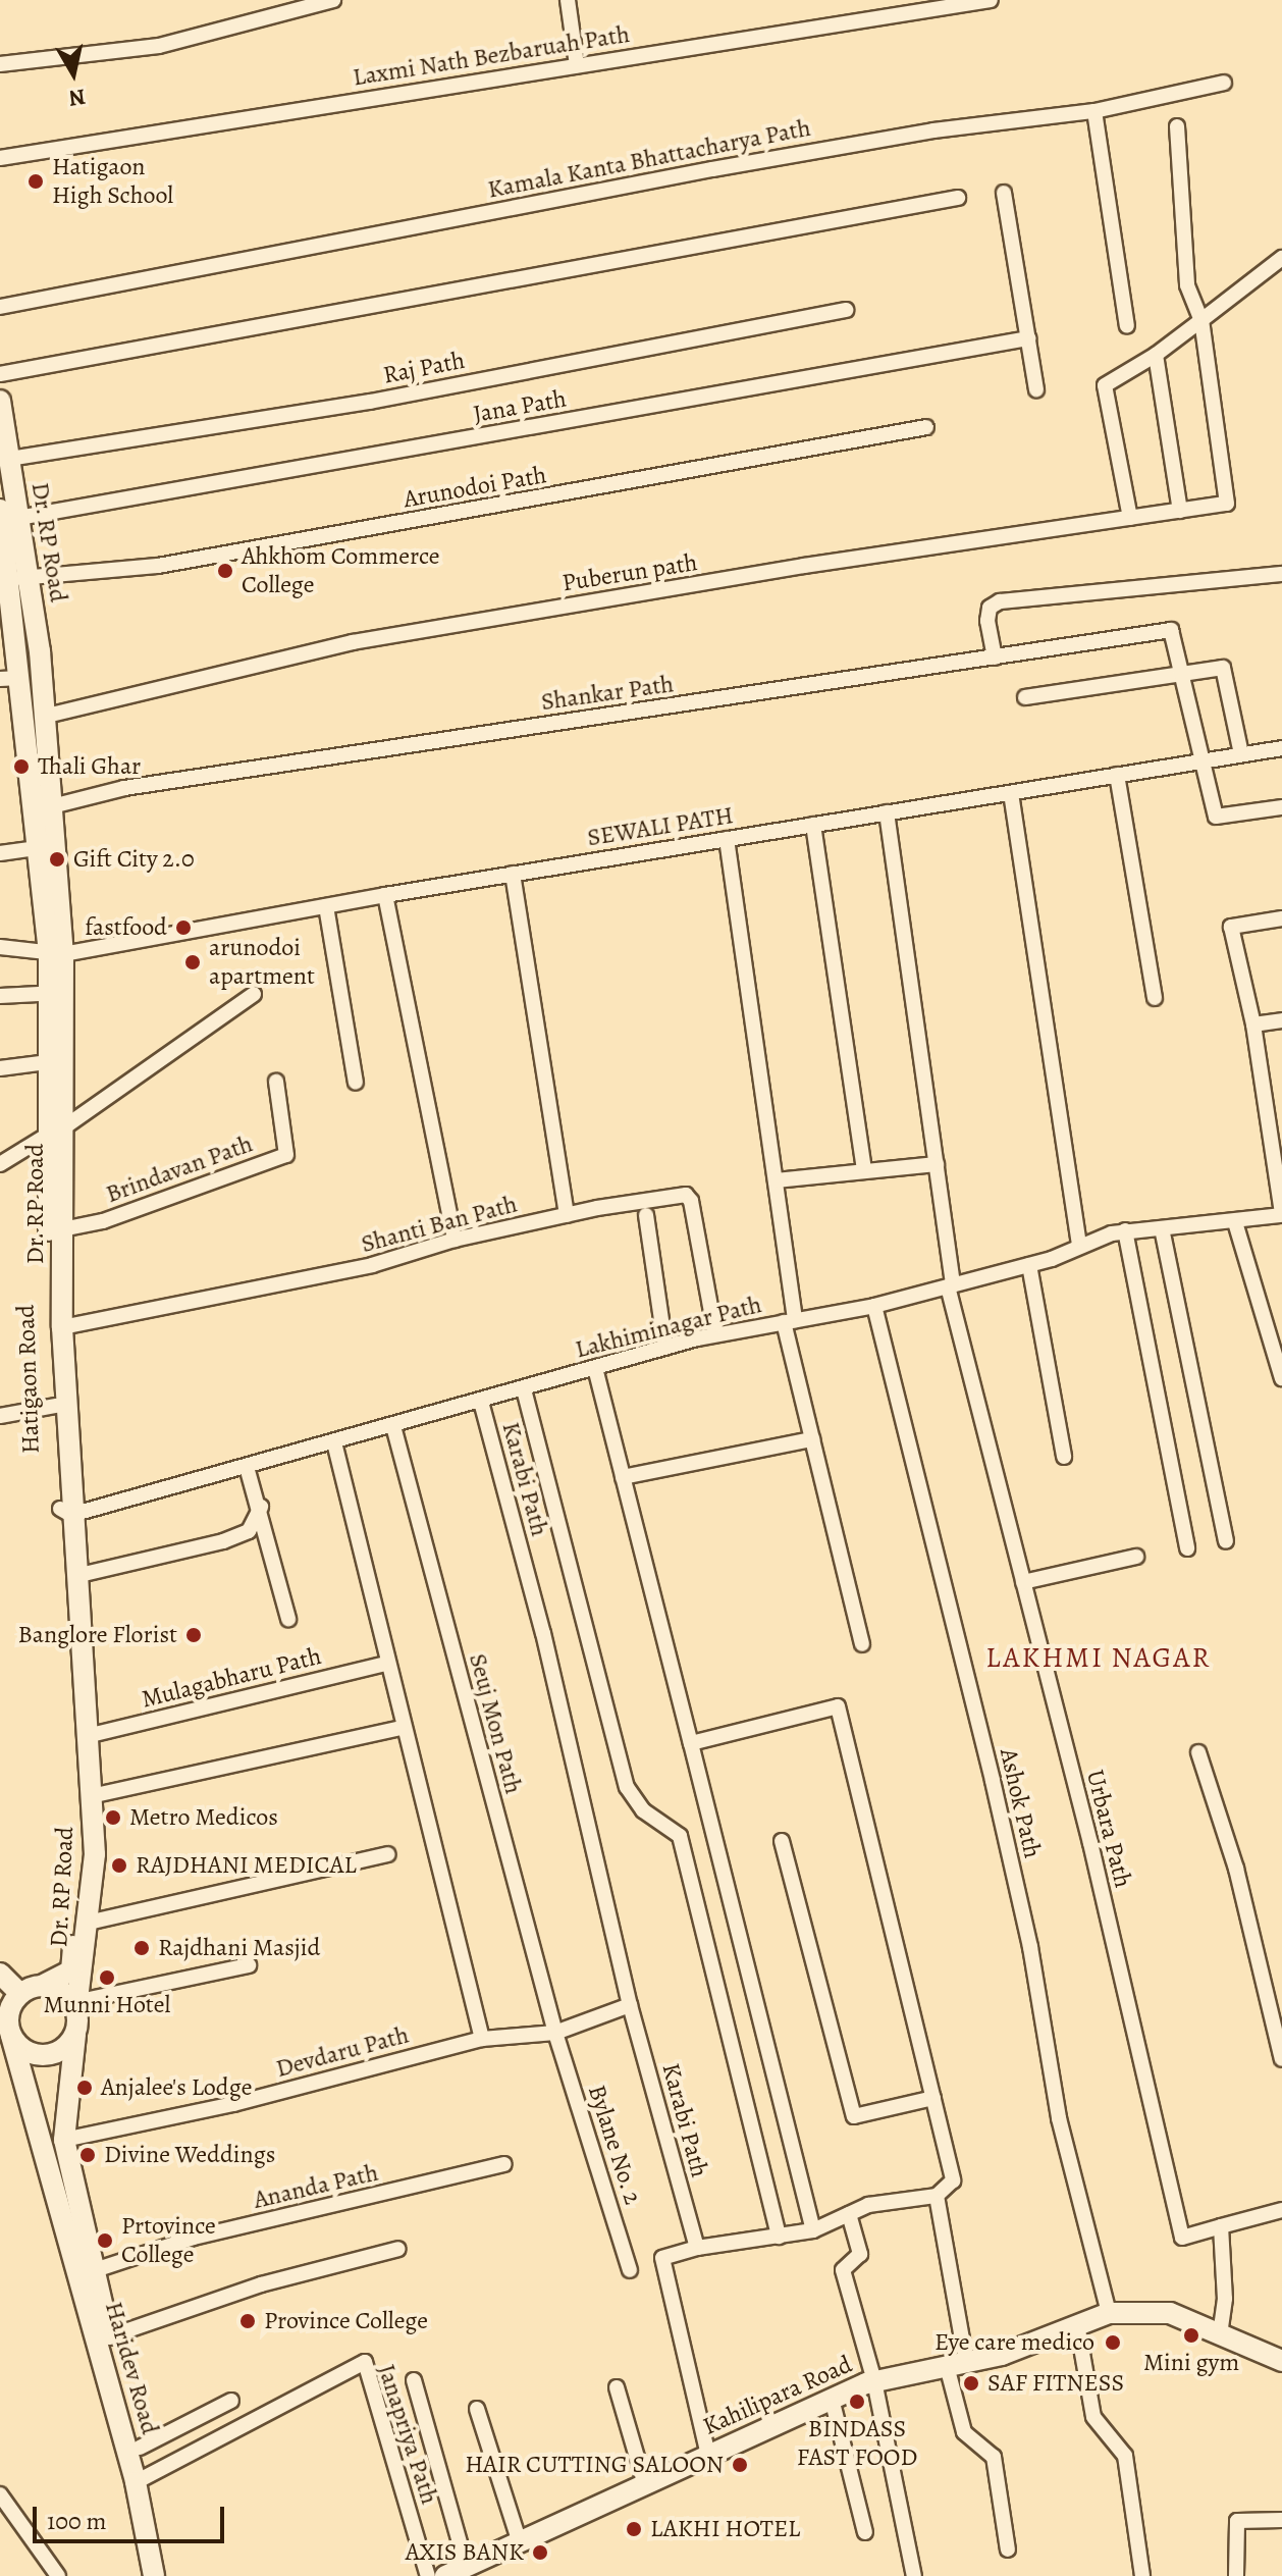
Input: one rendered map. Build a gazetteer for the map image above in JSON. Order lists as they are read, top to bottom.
{
  "streets": {
    "main road": [
      "Dr. RP Road",
      "Hatigaon Road",
      "Haridev Road",
      "Kahilipara Road"
    ],
    "street": [
      "Laxmi Nath Bezbaruah Path",
      "Kamala Kanta Bhattacharya Path",
      "Raj Path",
      "Jana Path",
      "Arunodoi Path",
      "Puberun path",
      "Shankar Path",
      "SEWALI PATH",
      "Brindavan Path",
      "Shanti Ban Path",
      "Lakhiminagar Path",
      "Karabi Path",
      "Mulagabharu Path",
      "Seuj Mon Path",
      "Ashok Path",
      "Urbara Path",
      "Devdaru Path",
      "Bylane No. 2",
      "Ananda Path",
      "Janapriya Path"
    ]
  },
  "crossings": [
    ["Raj Path", "Dr. RP Road"],
    ["Jana Path", "Dr. RP Road"],
    ["Arunodoi Path", "Dr. RP Road"],
    ["Dr. RP Road", "Puberun path"],
    ["Dr. RP Road", "Shankar Path"],
    ["Dr. RP Road", "SEWALI PATH"],
    ["Dr. RP Road", "Brindavan Path"],
    ["Dr. RP Road", "Shanti Ban Path"],
    ["Dr. RP Road", "Lakhiminagar Path"],
    ["Dr. RP Road", "Hatigaon Road"],
    ["Dr. RP Road", "Mulagabharu Path"],
    ["Dr. RP Road", "Haridev Road"],
    ["SEWALI PATH", "Urbara Path"],
    ["Shanti Ban Path", "Lakhiminagar Path"],
    ["Lakhiminagar Path", "Hatigaon Road"],
    ["Lakhiminagar Path", "Karabi Path"],
    ["Lakhiminagar Path", "Seuj Mon Path"],
    ["Lakhiminagar Path", "Ashok Path"],
    ["Lakhiminagar Path", "Urbara Path"],
    ["Hatigaon Road", "Haridev Road"],
    ["Karabi Path", "Devdaru Path"],
    ["Seuj Mon Path", "Devdaru Path"],
    ["Seuj Mon Path", "Bylane No. 2"],
    ["Ashok Path", "Kahilipara Road"],
    ["Devdaru Path", "Bylane No. 2"],
    ["Devdaru Path", "Haridev Road"],
    ["Ananda Path", "Haridev Road"],
    ["Haridev Road", "Janapriya Path"]
  ],
  "districts": ["LAKHMI NAGAR"],
  "places": [
    "Hatigaon High School",
    "Ahkhom Commerce College",
    "Thali Ghar",
    "Gift City 2.0",
    "fastfood",
    "arunodoi apartment",
    "Banglore Florist",
    "Metro Medicos",
    "RAJDHANI MEDICAL",
    "Rajdhani Masjid",
    "Munni Hotel",
    "Anjalee's Lodge",
    "Divine Weddings",
    "Prtovince College",
    "Province College",
    "Mini gym",
    "Eye care medico",
    "SAF FITNESS",
    "BINDASS FAST FOOD",
    "HAIR CUTTING SALOON",
    "LAKHI HOTEL",
    "AXIS BANK"
  ],
  "scale_bar": "100 m",
  "north": "bottom"
}
